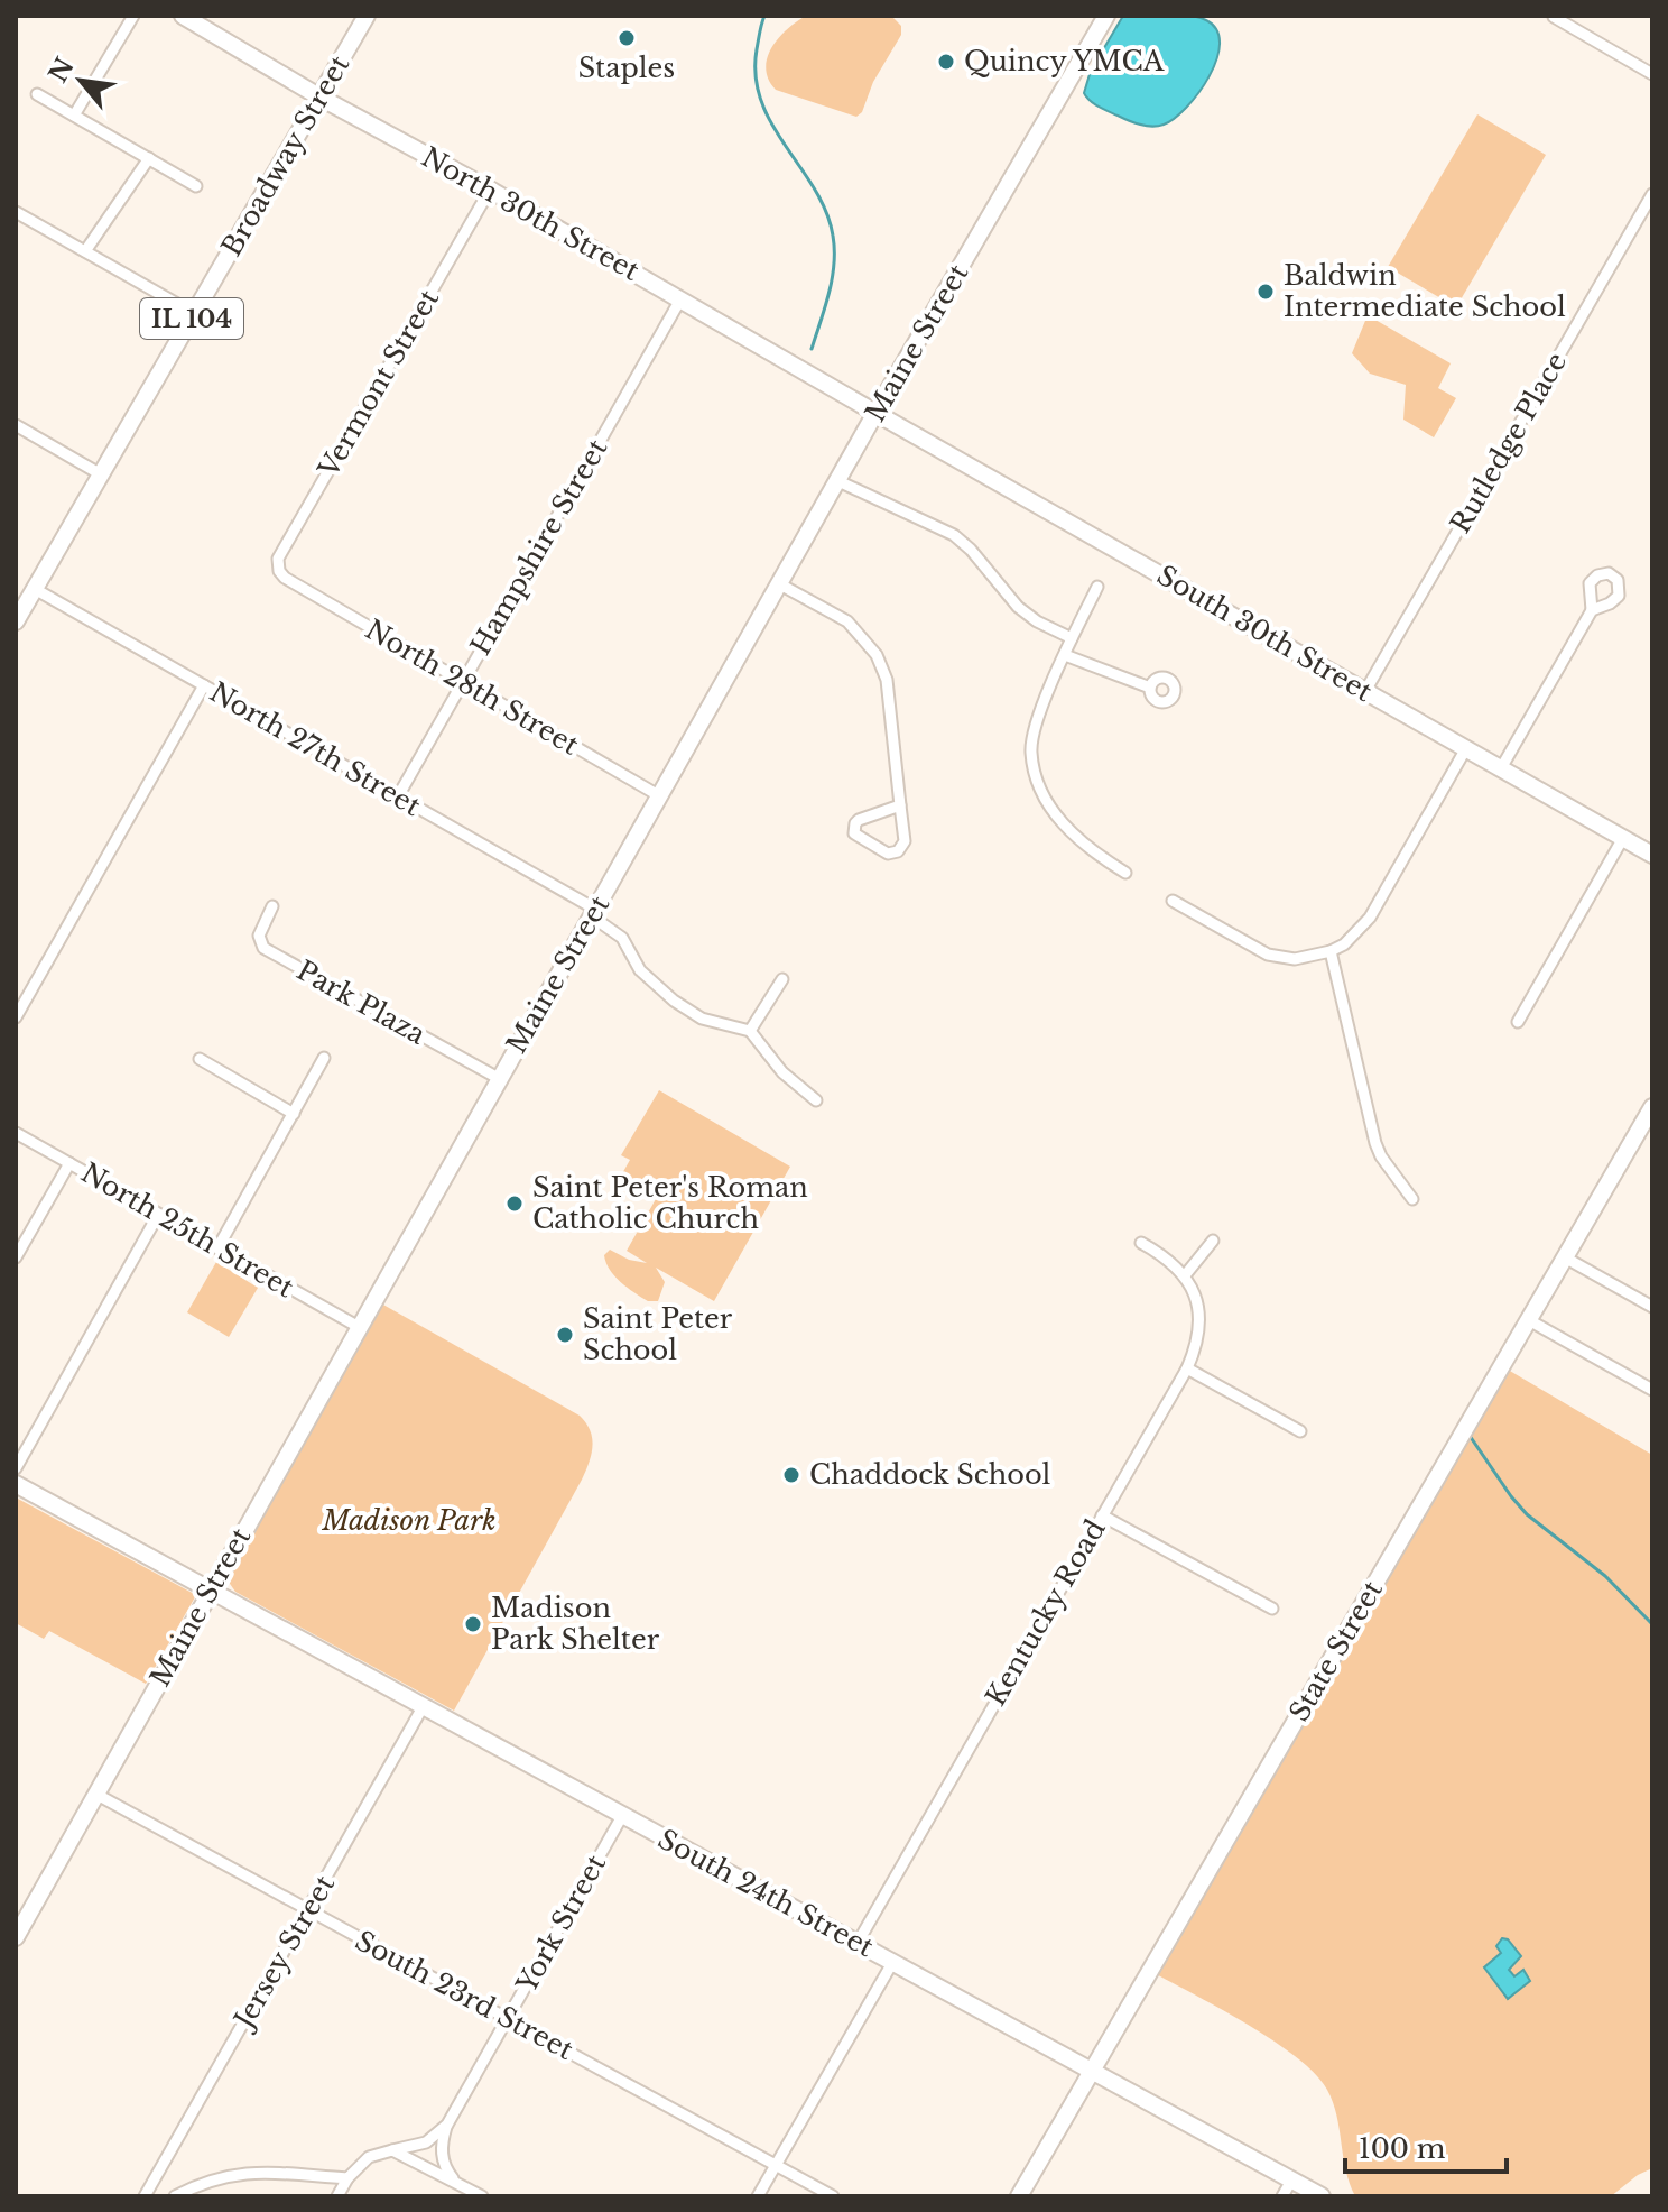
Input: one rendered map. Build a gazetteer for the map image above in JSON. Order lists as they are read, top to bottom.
{
  "streets": {
    "street": [
      "Broadway Street",
      "North 30th Street",
      "IL 104",
      "Maine Street",
      "Vermont Street",
      "Rutledge Place",
      "Hampshire Street",
      "South 30th Street",
      "North 28th Street",
      "North 27th Street",
      "Park Plaza",
      "North 25th Street",
      "Kentucky Road",
      "State Street",
      "South 24th Street",
      "York Street",
      "Jersey Street",
      "South 23rd Street"
    ]
  },
  "crossings": [
    ["Broadway Street", "North 30th Street"],
    ["Broadway Street", "North 27th Street"],
    ["North 30th Street", "Maine Street"],
    ["North 30th Street", "Vermont Street"],
    ["North 30th Street", "Hampshire Street"],
    ["North 30th Street", "South 30th Street"],
    ["Maine Street", "South 30th Street"],
    ["Maine Street", "North 28th Street"],
    ["Maine Street", "North 27th Street"],
    ["Maine Street", "Park Plaza"],
    ["Maine Street", "North 25th Street"],
    ["Maine Street", "South 24th Street"],
    ["Maine Street", "South 23rd Street"],
    ["Vermont Street", "North 28th Street"],
    ["Rutledge Place", "South 30th Street"],
    ["Hampshire Street", "North 28th Street"],
    ["Hampshire Street", "North 27th Street"],
    ["Kentucky Road", "South 24th Street"],
    ["State Street", "South 24th Street"],
    ["South 24th Street", "York Street"],
    ["South 24th Street", "Jersey Street"],
    ["York Street", "South 23rd Street"],
    ["Jersey Street", "South 23rd Street"]
  ],
  "parks": ["Madison Park"],
  "places": [
    "Staples",
    "Quincy YMCA",
    "Baldwin Intermediate School",
    "Saint Peter's Roman Catholic Church",
    "Saint Peter School",
    "Chaddock School",
    "Madison Park Shelter"
  ],
  "scale_bar": "100 m",
  "north": "top left"
}
